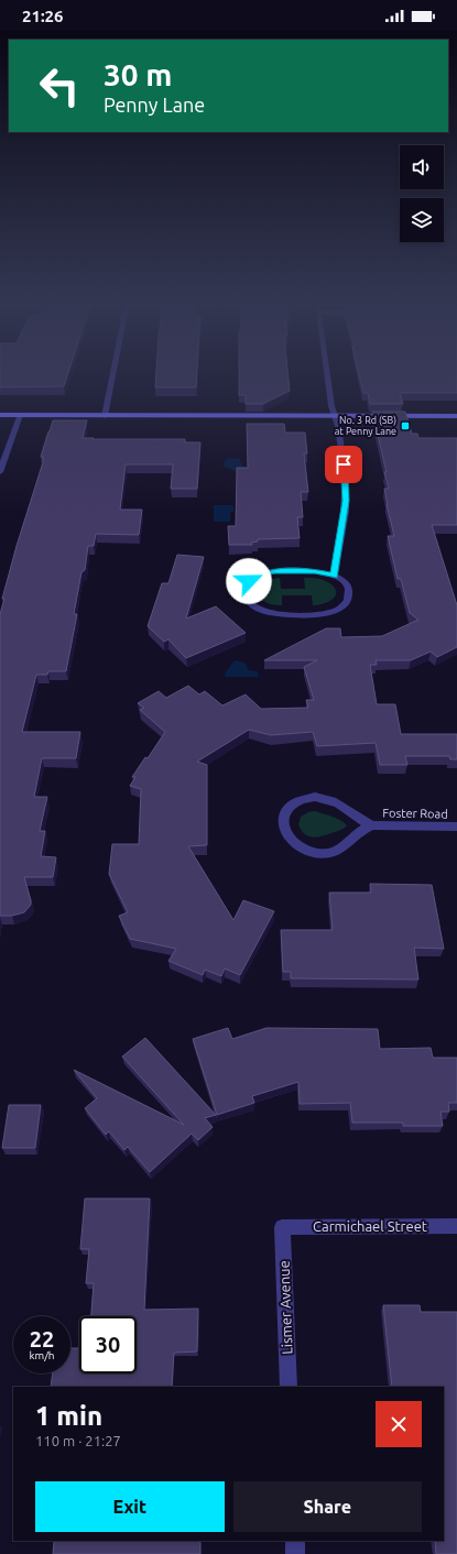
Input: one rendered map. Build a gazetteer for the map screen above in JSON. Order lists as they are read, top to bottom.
{
  "streets": {
    "street": ["Foster Road", "Carmichael Street", "Lismer Avenue"]
  },
  "crossings": [
    ["Carmichael Street", "Lismer Avenue"]
  ],
  "places": {
    "transit": ["No. 3 Rd (SB) at Penny Lane"]
  },
  "page": {
    "status": "21:26",
    "turn": ["30 m", "Penny Lane"],
    "speed": "22 km/h",
    "limit": "30",
    "heading": ["1 min", "110 m · 21:27"],
    "buttons": ["Exit", "Share"]
  }
}
